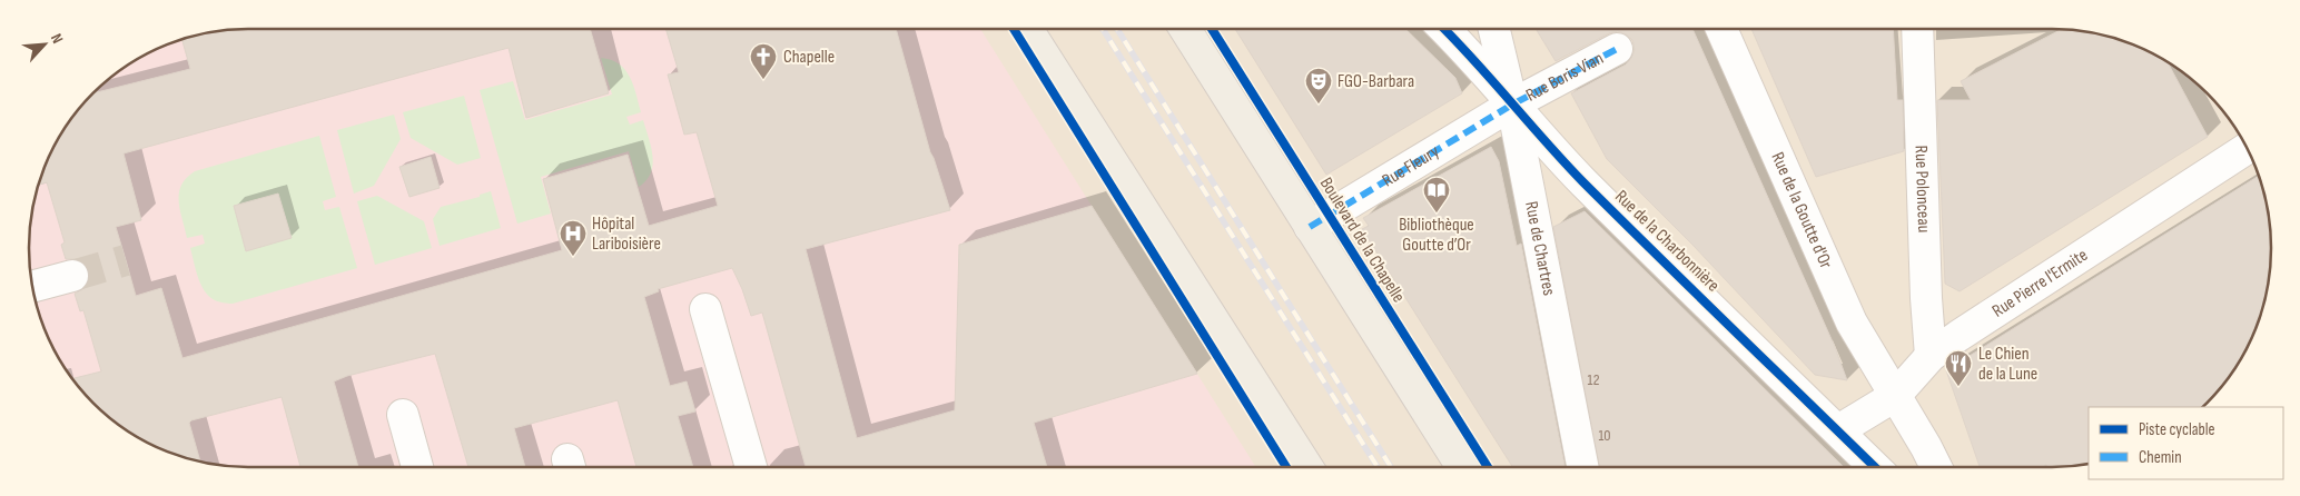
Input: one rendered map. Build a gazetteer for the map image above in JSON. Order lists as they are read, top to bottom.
{
  "streets": {
    "main road": ["Boulevard de la Chapelle"],
    "street": [
      "Rue Boris Vian",
      "Rue Fleury",
      "Rue Polonceau",
      "Rue de la Goutte d'Or",
      "Rue de la Charbonnière",
      "Rue de Chartres",
      "Rue Pierre l'Ermite"
    ]
  },
  "crossings": [
    ["Rue Boris Vian", "Rue Fleury"],
    ["Rue Boris Vian", "Rue de la Charbonnière"],
    ["Rue Boris Vian", "Rue de Chartres"],
    ["Rue Fleury", "Boulevard de la Chapelle"],
    ["Rue Fleury", "Rue de la Charbonnière"],
    ["Rue Fleury", "Rue de Chartres"],
    ["Rue Polonceau", "Rue Pierre l'Ermite"],
    ["Rue de la Goutte d'Or", "Rue Pierre l'Ermite"],
    ["Rue de la Charbonnière", "Rue de Chartres"],
    ["Rue de la Charbonnière", "Rue Pierre l'Ermite"]
  ],
  "places": {
    "church": ["Chapelle"],
    "theatre": ["FGO-Barbara"],
    "library": ["Bibliothèque Goutte d’Or"],
    "hospital": ["Hôpital Lariboisière"],
    "restaurant": ["Le Chien de la Lune"]
  },
  "house_numbers": ["12", "10"],
  "legend": ["Piste cyclable", "Chemin"],
  "north": "top right"
}
